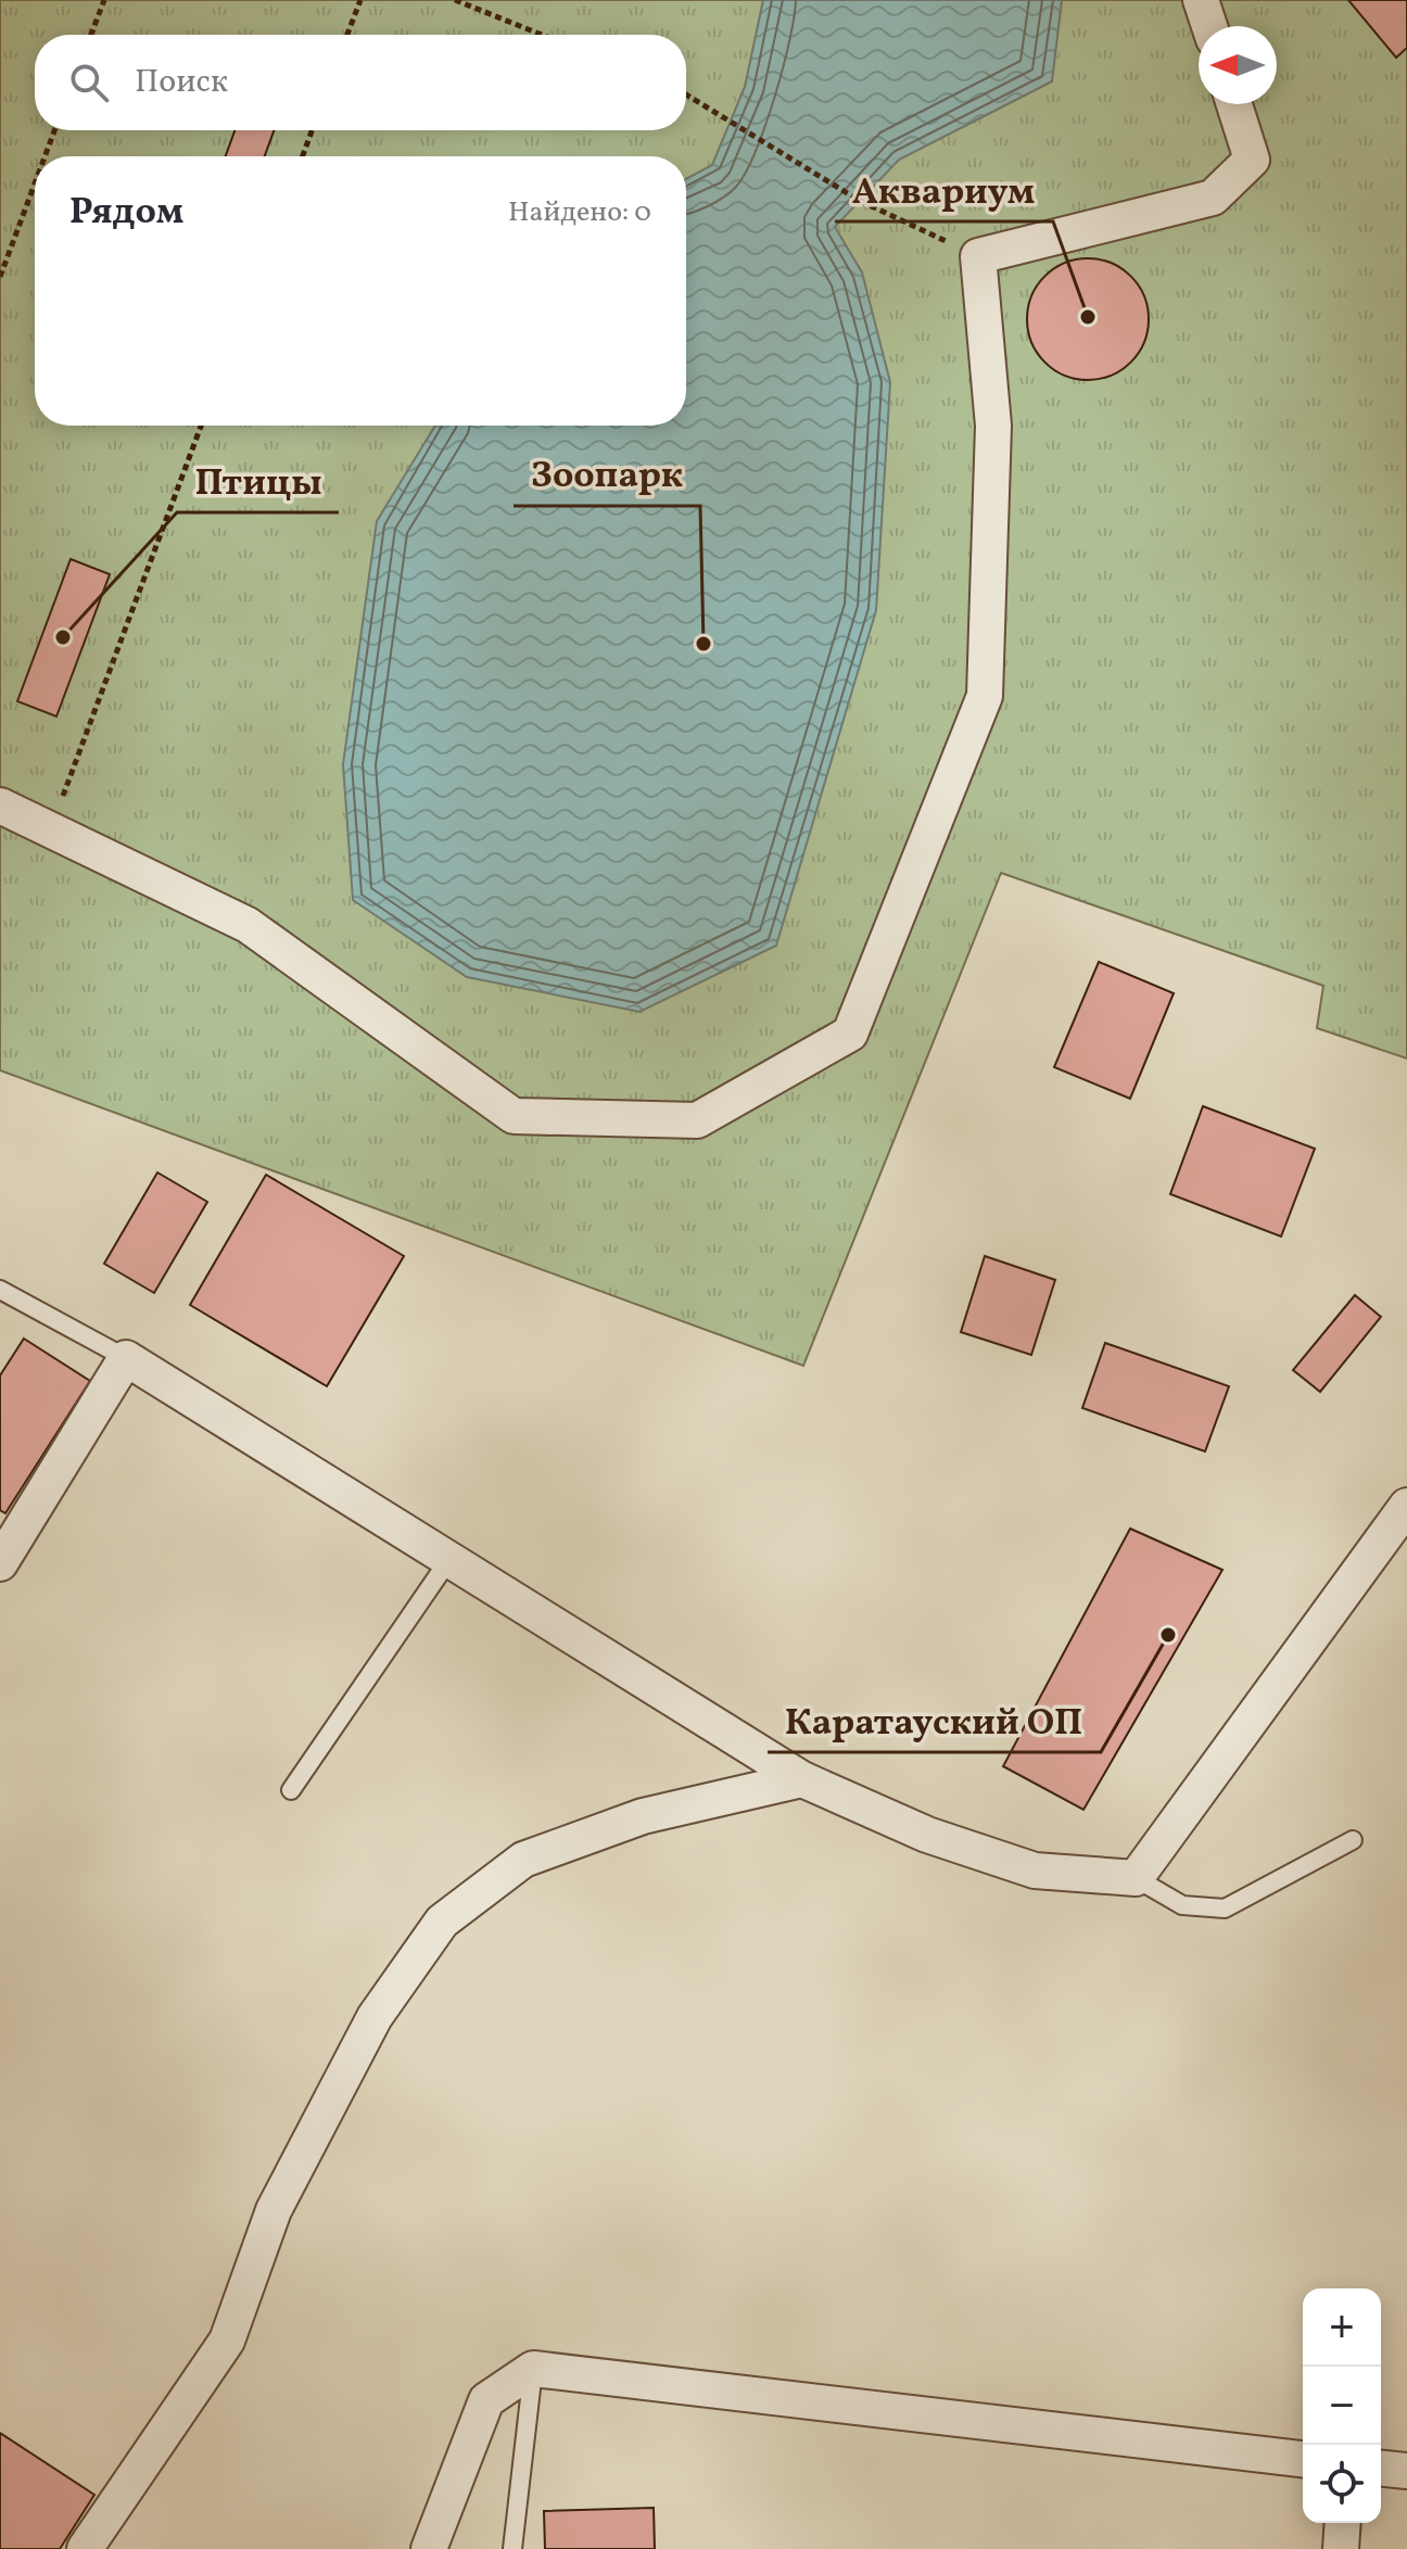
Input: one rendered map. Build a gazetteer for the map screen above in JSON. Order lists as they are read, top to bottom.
{
  "places": [
    "Аквариум",
    "Птицы",
    "Зоопарк",
    "Каратауский ОП"
  ],
  "north": "left",
  "page": {
    "search": "Поиск",
    "heading": ["Рядом", "Найдено: 0"],
    "map_buttons": ["+", "−"]
  }
}
